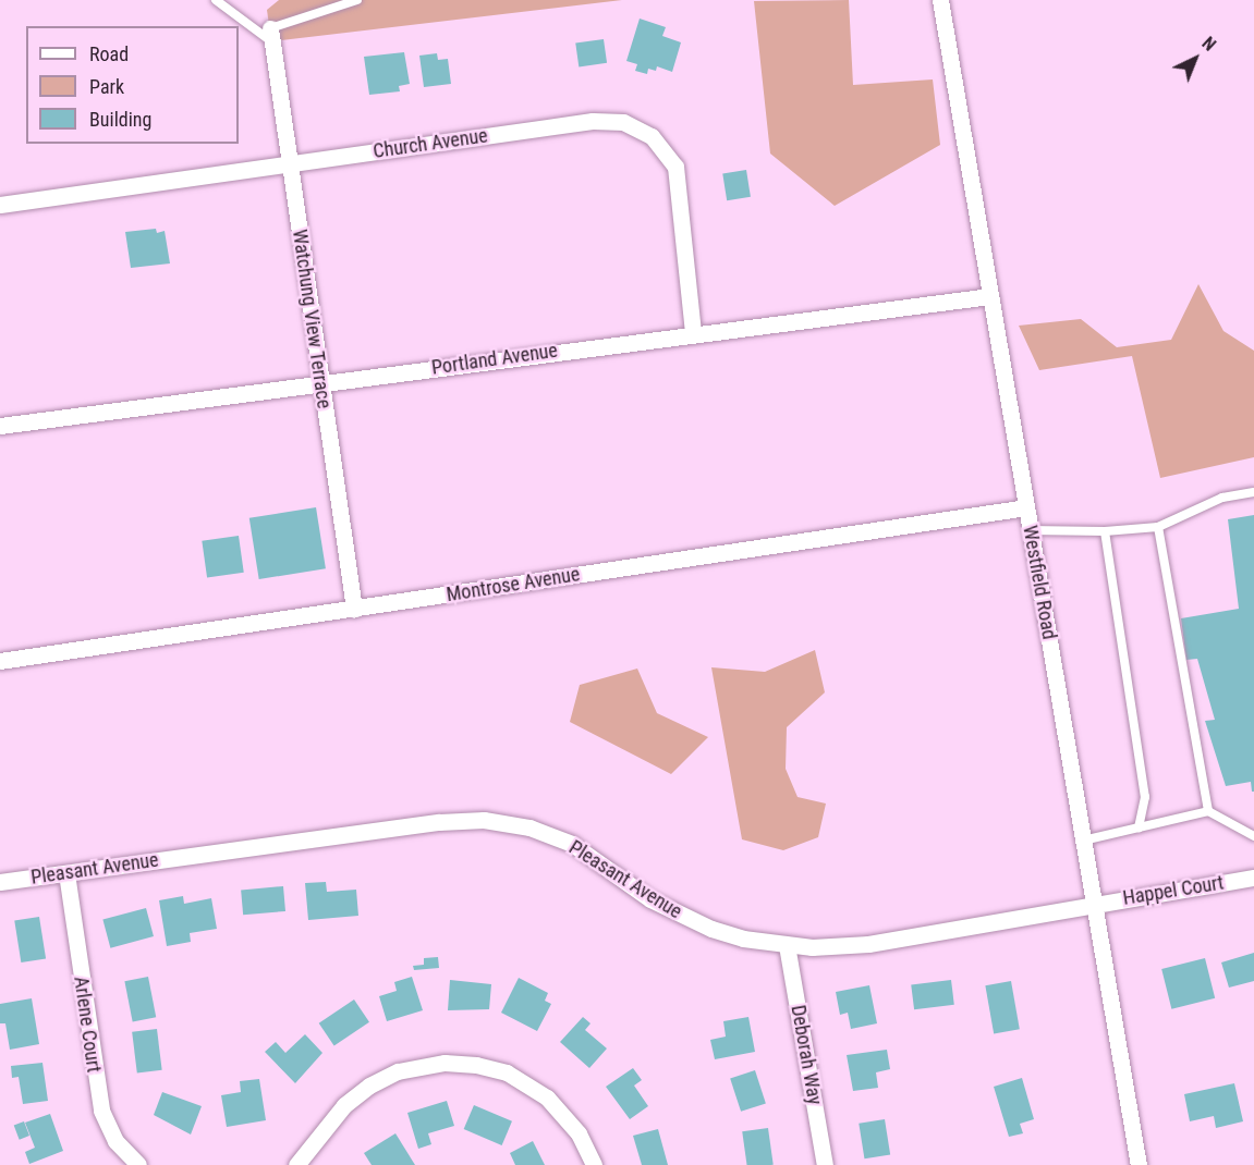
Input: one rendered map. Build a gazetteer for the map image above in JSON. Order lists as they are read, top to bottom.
{
  "streets": {
    "street": [
      "Church Avenue",
      "Watchung View Terrace",
      "Portland Avenue",
      "Westfield Road",
      "Montrose Avenue",
      "Pleasant Avenue",
      "Happel Court",
      "Arlene Court",
      "Deborah Way"
    ]
  },
  "crossings": [
    ["Church Avenue", "Watchung View Terrace"],
    ["Church Avenue", "Portland Avenue"],
    ["Watchung View Terrace", "Portland Avenue"],
    ["Watchung View Terrace", "Montrose Avenue"],
    ["Portland Avenue", "Westfield Road"],
    ["Westfield Road", "Montrose Avenue"],
    ["Westfield Road", "Pleasant Avenue"],
    ["Westfield Road", "Happel Court"],
    ["Pleasant Avenue", "Happel Court"],
    ["Pleasant Avenue", "Arlene Court"],
    ["Pleasant Avenue", "Deborah Way"]
  ],
  "legend": ["Road", "Park", "Building"],
  "north": "top right"
}
